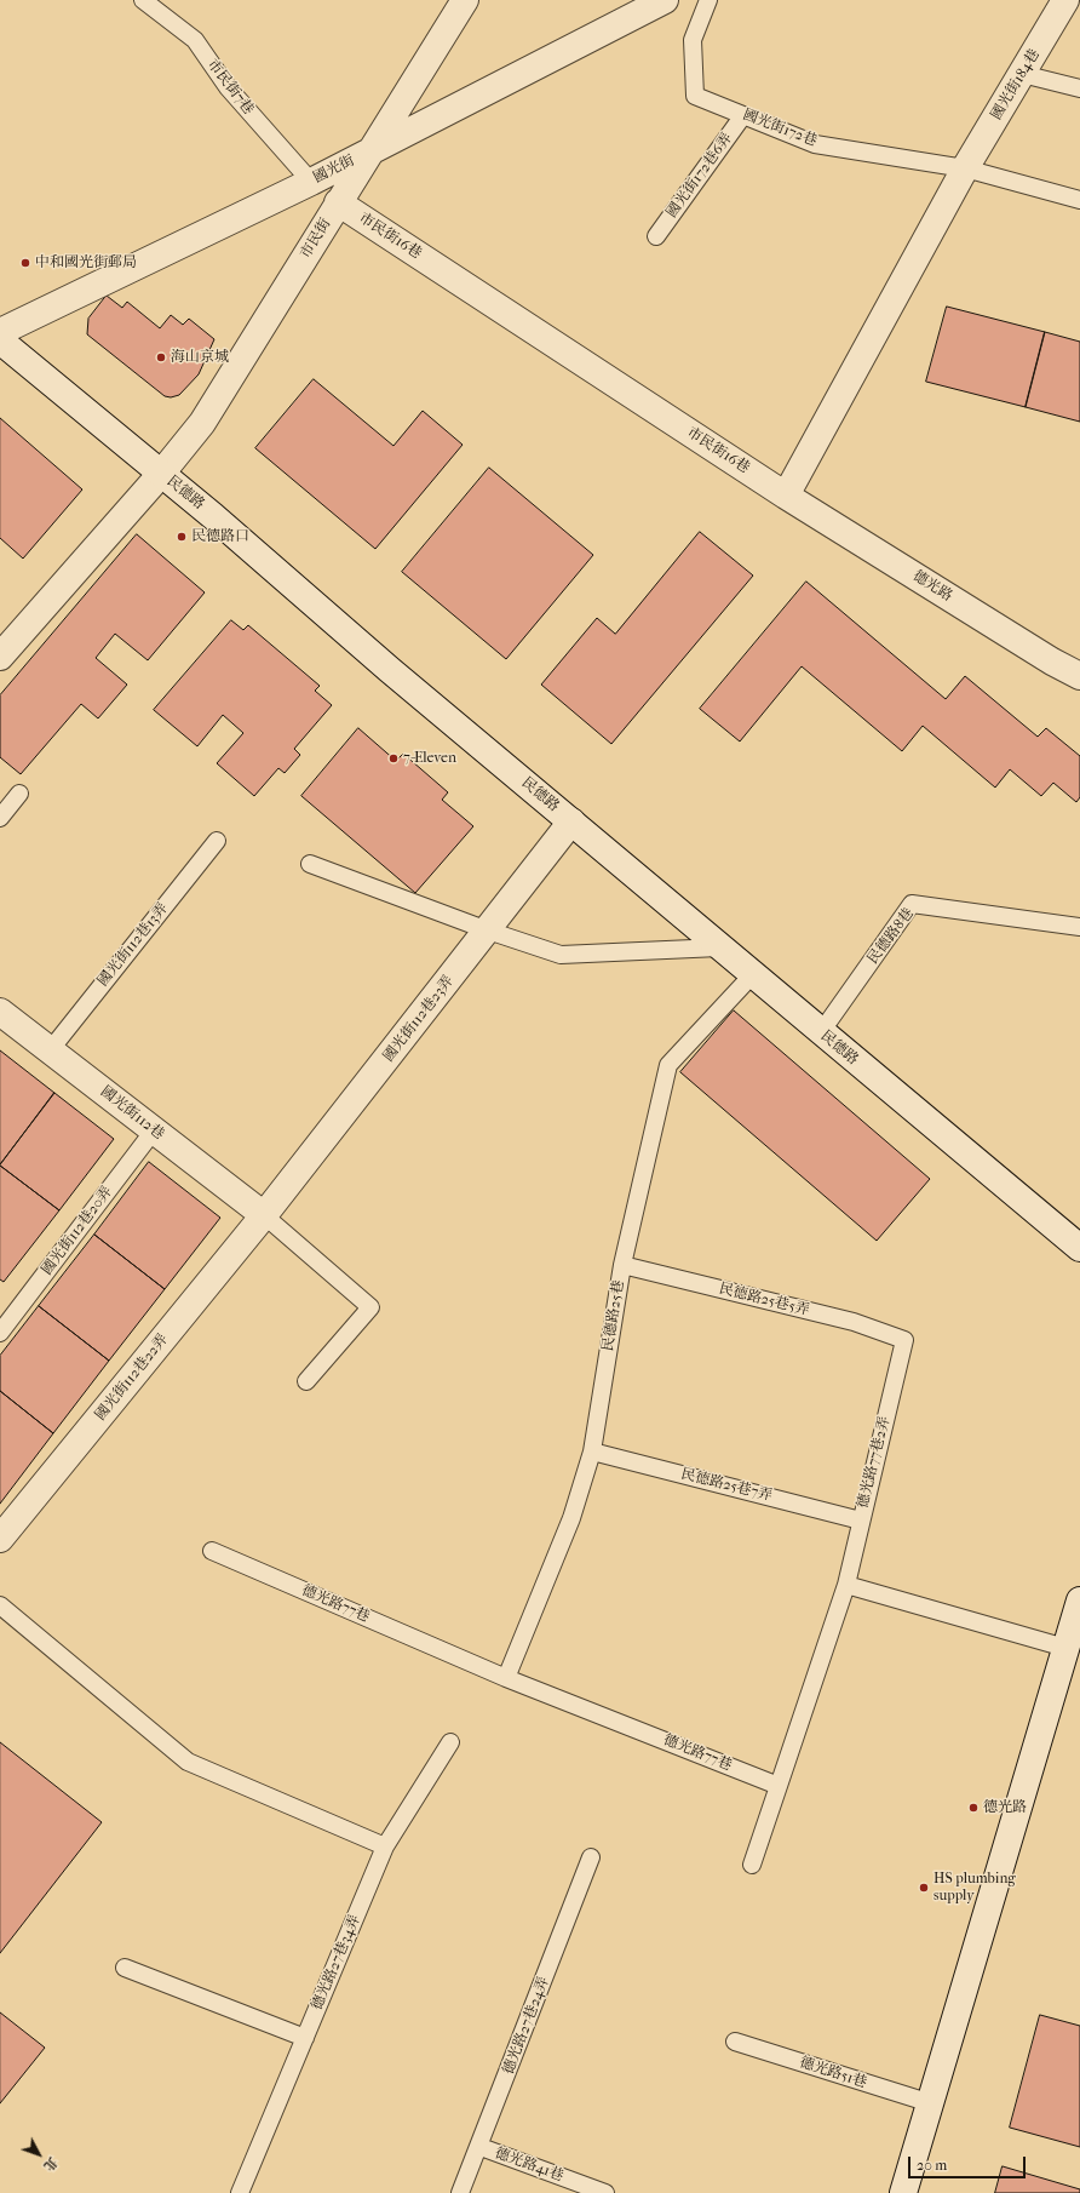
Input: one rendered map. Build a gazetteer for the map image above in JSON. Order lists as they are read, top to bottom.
{
  "streets": {
    "street": [
      "國光街184巷",
      "國光街",
      "市民街16巷",
      "市民街",
      "民德路",
      "德光路",
      "國光街112巷23弄",
      "國光街112巷",
      "國光街112巷22弄"
    ],
    "lane": [
      "市民街7巷",
      "國光街172巷",
      "國光街172巷6弄",
      "民德路8巷",
      "國光街112巷13弄",
      "國光街112巷20弄",
      "民德路25巷5弄",
      "民德路25巷",
      "德光路77巷2弄",
      "民德路25巷7弄",
      "德光路77巷",
      "德光路27巷34弄",
      "德光路27巷24弄",
      "德光路51巷",
      "德光路41巷"
    ]
  },
  "crossings": [
    ["國光街184巷", "國光街172巷"],
    ["市民街7巷", "國光街"],
    ["國光街172巷", "國光街172巷6弄"],
    ["國光街", "市民街"],
    ["市民街16巷", "市民街"],
    ["市民街16巷", "德光路"],
    ["市民街", "民德路"],
    ["民德路", "民德路8巷"],
    ["民德路", "國光街112巷23弄"],
    ["民德路", "民德路25巷"],
    ["國光街112巷13弄", "國光街112巷"],
    ["國光街112巷23弄", "國光街112巷"],
    ["國光街112巷23弄", "國光街112巷22弄"],
    ["國光街112巷", "國光街112巷20弄"],
    ["國光街112巷", "國光街112巷22弄"],
    ["民德路25巷5弄", "民德路25巷"],
    ["民德路25巷5弄", "德光路77巷2弄"],
    ["民德路25巷", "民德路25巷7弄"],
    ["民德路25巷", "德光路77巷"],
    ["德光路77巷2弄", "民德路25巷7弄"],
    ["德光路27巷24弄", "德光路41巷"]
  ],
  "places": [
    "中和國光街郵局",
    "海山京城",
    "民德路口",
    "7-Eleven",
    "德光路",
    "HS plumbing supply"
  ],
  "scale_bar": "20 m",
  "north": "bottom right"
}
